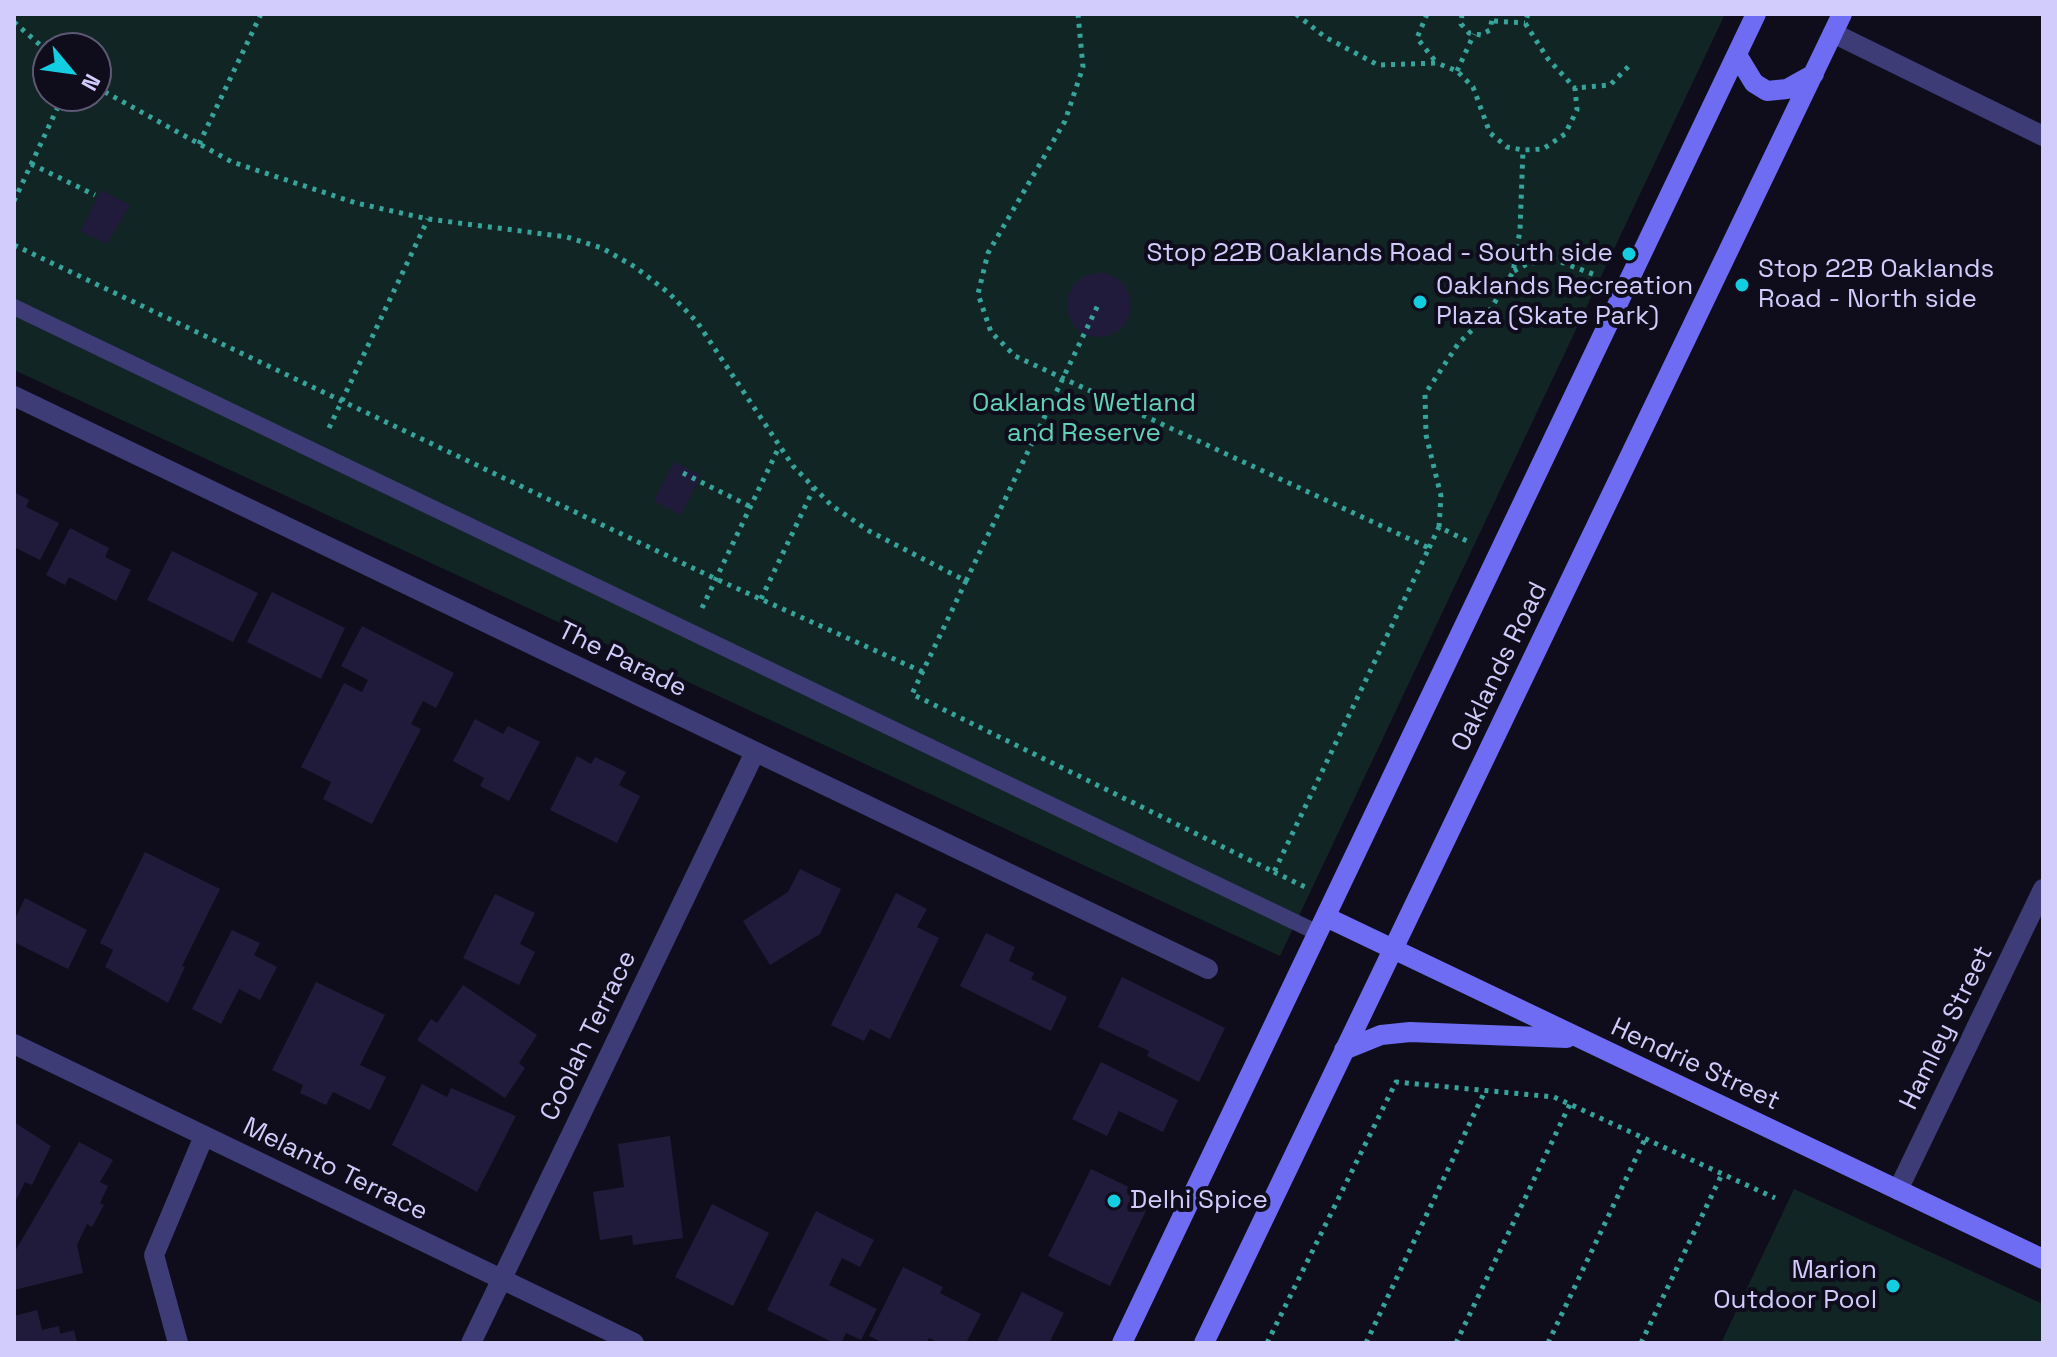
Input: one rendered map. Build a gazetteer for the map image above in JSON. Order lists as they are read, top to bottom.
{
  "streets": {
    "main road": ["Oaklands Road", "Hendrie Street"],
    "street": [
      "The Parade",
      "Hamley Street",
      "Coolah Terrace",
      "Melanto Terrace"
    ]
  },
  "crossings": [
    ["The Parade", "Coolah Terrace"],
    ["Oaklands Road", "Hendrie Street"],
    ["Hamley Street", "Hendrie Street"],
    ["Coolah Terrace", "Melanto Terrace"]
  ],
  "parks": ["Oaklands Wetland and Reserve"],
  "places": [
    "Stop 22B Oaklands Road - South side",
    "Stop 22B Oaklands Road - North side",
    "Oaklands Recreation Plaza (Skate Park)",
    "Delhi Spice",
    "Marion Outdoor Pool"
  ],
  "north": "bottom right"
}
